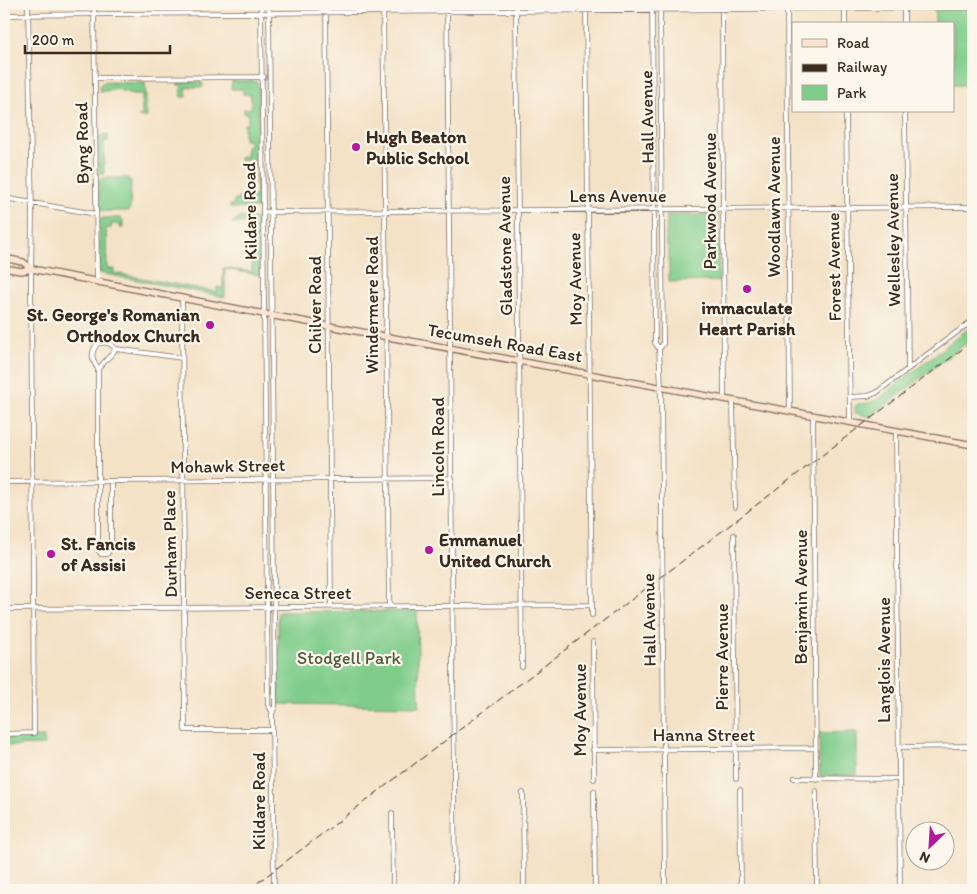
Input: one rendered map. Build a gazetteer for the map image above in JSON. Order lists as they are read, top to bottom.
{
  "streets": {
    "main road": ["Tecumseh Road East"],
    "street": [
      "Hall Avenue",
      "Byng Road",
      "Lens Avenue",
      "Parkwood Avenue",
      "Woodlawn Avenue",
      "Kildare Road",
      "Wellesley Avenue",
      "Gladstone Avenue",
      "Forest Avenue",
      "Moy Avenue",
      "Chilver Road",
      "Windermere Road",
      "Lincoln Road",
      "Mohawk Street",
      "Durham Place",
      "Seneca Street",
      "Benjamin Avenue",
      "Pierre Avenue",
      "Langlois Avenue",
      "Hanna Street"
    ]
  },
  "crossings": [
    ["Hall Avenue", "Lens Avenue"],
    ["Hall Avenue", "Tecumseh Road East"],
    ["Hall Avenue", "Hanna Street"],
    ["Byng Road", "Tecumseh Road East"],
    ["Lens Avenue", "Parkwood Avenue"],
    ["Lens Avenue", "Woodlawn Avenue"],
    ["Lens Avenue", "Kildare Road"],
    ["Lens Avenue", "Wellesley Avenue"],
    ["Lens Avenue", "Gladstone Avenue"],
    ["Lens Avenue", "Forest Avenue"],
    ["Lens Avenue", "Moy Avenue"],
    ["Lens Avenue", "Chilver Road"],
    ["Lens Avenue", "Windermere Road"],
    ["Lens Avenue", "Lincoln Road"],
    ["Parkwood Avenue", "Tecumseh Road East"],
    ["Woodlawn Avenue", "Tecumseh Road East"],
    ["Kildare Road", "Tecumseh Road East"],
    ["Kildare Road", "Mohawk Street"],
    ["Kildare Road", "Durham Place"],
    ["Kildare Road", "Seneca Street"],
    ["Gladstone Avenue", "Tecumseh Road East"],
    ["Gladstone Avenue", "Seneca Street"],
    ["Forest Avenue", "Tecumseh Road East"],
    ["Moy Avenue", "Tecumseh Road East"],
    ["Moy Avenue", "Seneca Street"],
    ["Moy Avenue", "Hanna Street"],
    ["Chilver Road", "Tecumseh Road East"],
    ["Chilver Road", "Mohawk Street"],
    ["Chilver Road", "Seneca Street"],
    ["Windermere Road", "Tecumseh Road East"],
    ["Windermere Road", "Mohawk Street"],
    ["Windermere Road", "Seneca Street"],
    ["Tecumseh Road East", "Lincoln Road"],
    ["Tecumseh Road East", "Durham Place"],
    ["Tecumseh Road East", "Benjamin Avenue"],
    ["Tecumseh Road East", "Langlois Avenue"],
    ["Lincoln Road", "Mohawk Street"],
    ["Lincoln Road", "Seneca Street"],
    ["Mohawk Street", "Durham Place"],
    ["Durham Place", "Seneca Street"],
    ["Benjamin Avenue", "Hanna Street"],
    ["Pierre Avenue", "Hanna Street"]
  ],
  "parks": ["Stodgell Park"],
  "places": [
    "Hugh Beaton Public School",
    "immaculate Heart Parish",
    "St. George's Romanian Orthodox Church",
    "Emmanuel United Church",
    "St. Fancis of Assisi"
  ],
  "legend": ["Road", "Railway", "Park"],
  "scale_bar": "200 m",
  "north": "bottom left"
}
